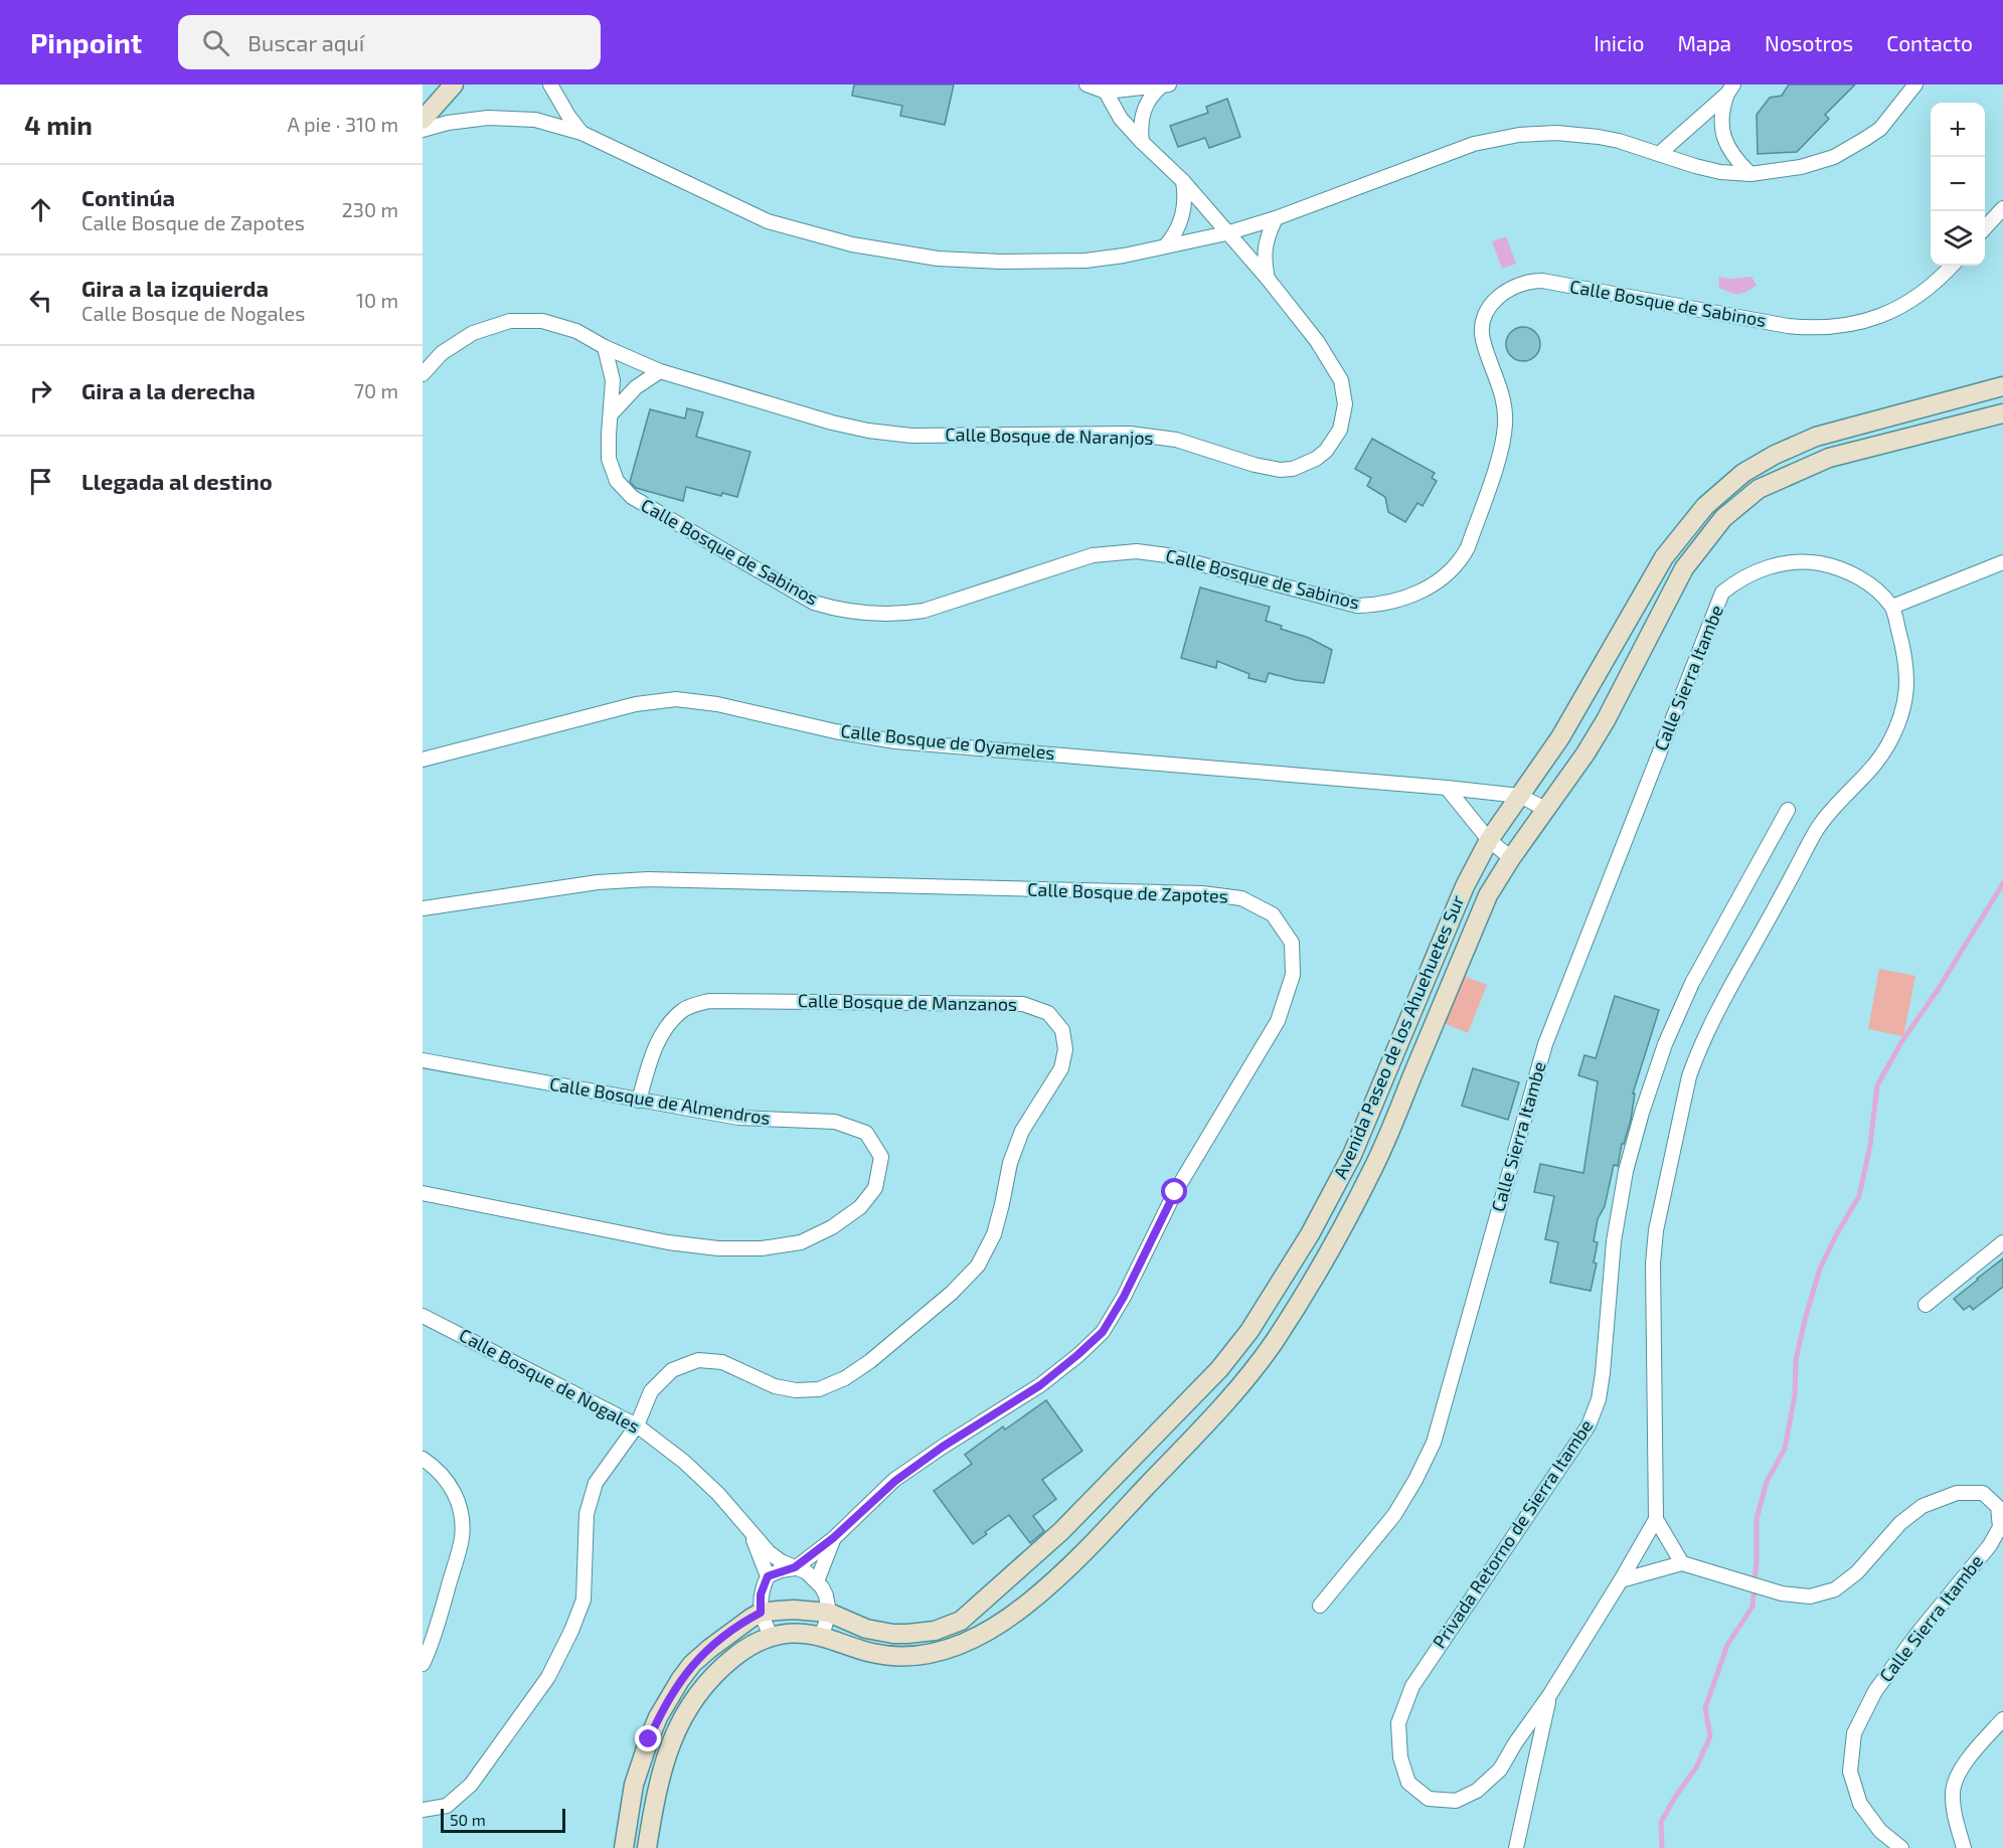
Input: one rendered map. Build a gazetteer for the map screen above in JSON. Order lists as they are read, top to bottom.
{
  "streets": {
    "street": [
      "Calle Bosque de Sabinos",
      "Calle Bosque de Naranjos",
      "Calle Sierra Itambe",
      "Calle Bosque de Oyameles",
      "Calle Bosque de Zapotes",
      "Calle Bosque de Manzanos",
      "Avenida Paseo de los Ahuehuetes Sur",
      "Calle Bosque de Almendros",
      "Calle Bosque de Nogales",
      "Privada Retorno de Sierra Itambe"
    ]
  },
  "crossings": [
    ["Calle Bosque de Sabinos", "Calle Bosque de Naranjos"],
    ["Calle Bosque de Oyameles", "Avenida Paseo de los Ahuehuetes Sur"],
    ["Calle Bosque de Zapotes", "Calle Bosque de Nogales"],
    ["Calle Bosque de Manzanos", "Calle Bosque de Almendros"],
    ["Calle Bosque de Manzanos", "Calle Bosque de Nogales"]
  ],
  "scale_bar": "50 m",
  "page": {
    "header": "Pinpoint",
    "search": "Buscar aquí",
    "nav": [
      "Inicio",
      "Mapa",
      "Nosotros",
      "Contacto"
    ],
    "heading": ["4 min", "A pie · 310 m"],
    "map_buttons": ["+", "−"],
    "list": [
      ["Continúa", "Calle Bosque de Zapotes", "230 m"],
      ["Gira a la izquierda", "Calle Bosque de Nogales", "10 m"],
      ["Gira a la derecha", "70 m"],
      "Llegada al destino"
    ],
    "scale": "50 m"
  }
}
